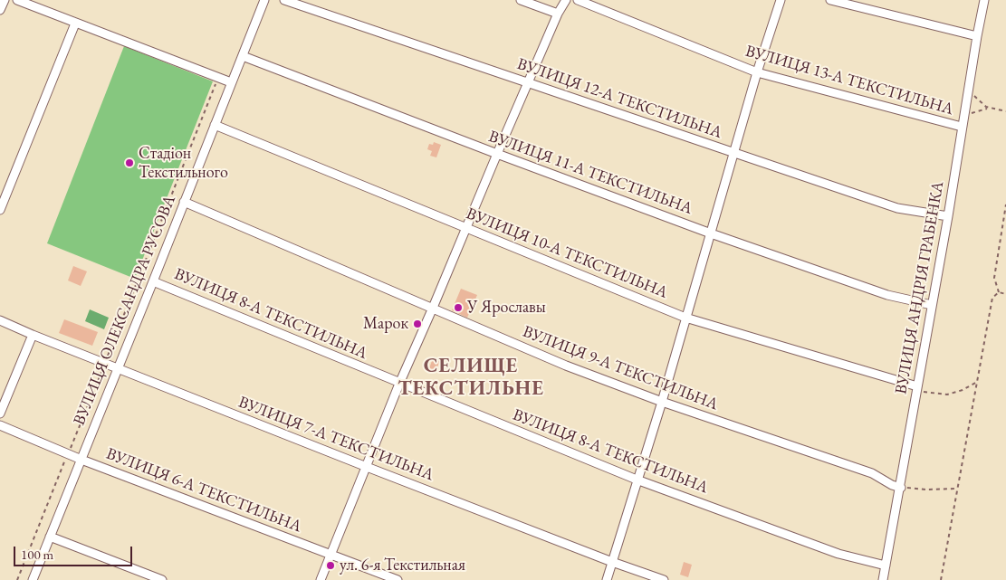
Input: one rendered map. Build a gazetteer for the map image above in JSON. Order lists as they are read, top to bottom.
{
  "streets": {
    "street": [
      "ВУЛИЦЯ 13-А ТЕКСТИЛЬНА",
      "ВУЛИЦЯ 12-А ТЕКСТИЛЬНА",
      "ВУЛИЦЯ 11-А ТЕКСТИЛЬНА",
      "ВУЛИЦЯ 10-А ТЕКСТИЛЬНА",
      "ВУЛИЦЯ АНДРІЯ ГРАБЕНКА",
      "ВУЛИЦЯ ОЛЕКСАНДРА РУСОВА",
      "ВУЛИЦЯ 8-А ТЕКСТИЛЬНА",
      "ВУЛИЦЯ 9-А ТЕКСТИЛЬНА",
      "ВУЛИЦЯ 7-А ТЕКСТИЛЬНА",
      "ВУЛИЦЯ 6-А ТЕКСТИЛЬНА"
    ]
  },
  "crossings": [
    ["ВУЛИЦЯ 13-А ТЕКСТИЛЬНА", "ВУЛИЦЯ АНДРІЯ ГРАБЕНКА"],
    ["ВУЛИЦЯ 12-А ТЕКСТИЛЬНА", "ВУЛИЦЯ АНДРІЯ ГРАБЕНКА"],
    ["ВУЛИЦЯ 11-А ТЕКСТИЛЬНА", "ВУЛИЦЯ АНДРІЯ ГРАБЕНКА"],
    ["ВУЛИЦЯ 11-А ТЕКСТИЛЬНА", "ВУЛИЦЯ ОЛЕКСАНДРА РУСОВА"],
    ["ВУЛИЦЯ 10-А ТЕКСТИЛЬНА", "ВУЛИЦЯ АНДРІЯ ГРАБЕНКА"],
    ["ВУЛИЦЯ 10-А ТЕКСТИЛЬНА", "ВУЛИЦЯ ОЛЕКСАНДРА РУСОВА"],
    ["ВУЛИЦЯ АНДРІЯ ГРАБЕНКА", "ВУЛИЦЯ 8-А ТЕКСТИЛЬНА"],
    ["ВУЛИЦЯ АНДРІЯ ГРАБЕНКА", "ВУЛИЦЯ 9-А ТЕКСТИЛЬНА"],
    ["ВУЛИЦЯ ОЛЕКСАНДРА РУСОВА", "ВУЛИЦЯ 8-А ТЕКСТИЛЬНА"],
    ["ВУЛИЦЯ ОЛЕКСАНДРА РУСОВА", "ВУЛИЦЯ 9-А ТЕКСТИЛЬНА"],
    ["ВУЛИЦЯ ОЛЕКСАНДРА РУСОВА", "ВУЛИЦЯ 7-А ТЕКСТИЛЬНА"],
    ["ВУЛИЦЯ ОЛЕКСАНДРА РУСОВА", "ВУЛИЦЯ 6-А ТЕКСТИЛЬНА"]
  ],
  "districts": ["СЕЛИЩЕ ТЕКСТИЛЬНЕ"],
  "places": [
    "Стадіон Текстильного",
    "У Ярославы",
    "Марок",
    "ул. 6-я Текстильная"
  ],
  "scale_bar": "100 m"
}
